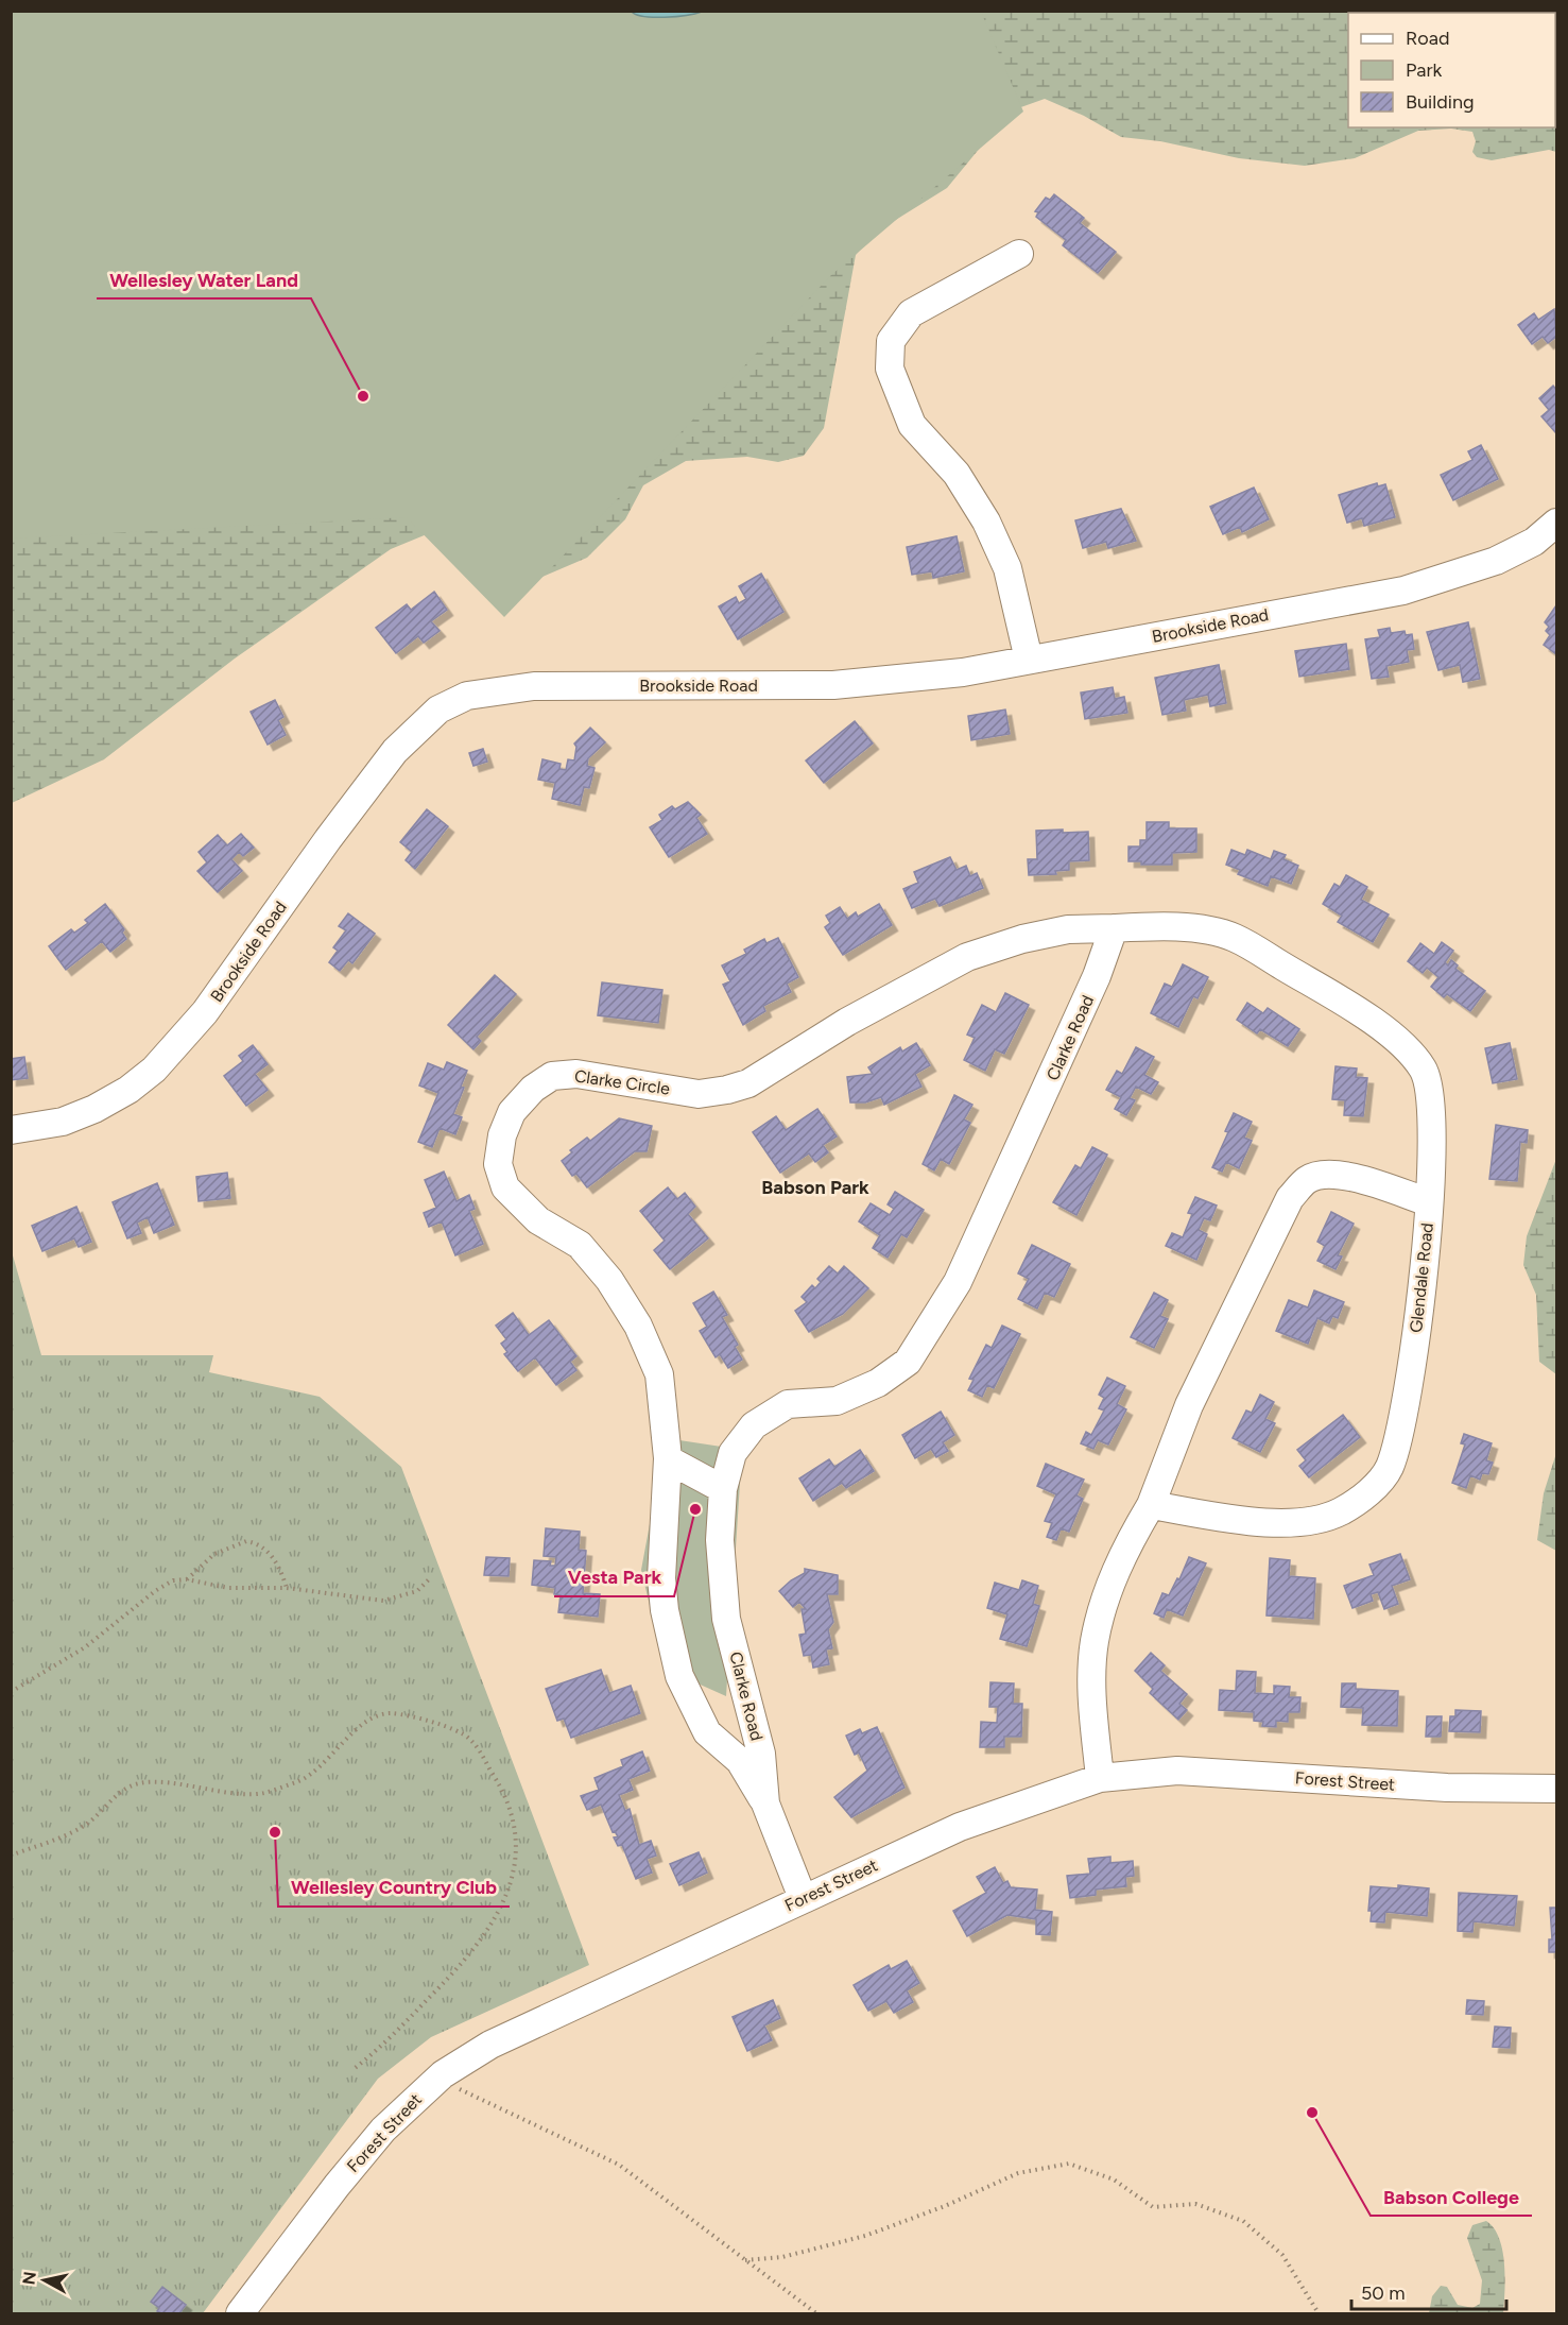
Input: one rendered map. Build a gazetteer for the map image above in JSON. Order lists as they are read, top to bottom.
{
  "streets": {
    "street": [
      "Brookside Road",
      "Clarke Road",
      "Clarke Circle",
      "Glendale Road",
      "Forest Street"
    ]
  },
  "crossings": [
    ["Clarke Road", "Clarke Circle"],
    ["Clarke Road", "Forest Street"],
    ["Glendale Road", "Forest Street"]
  ],
  "districts": ["Babson Park"],
  "places": [
    "Wellesley Water Land",
    "Vesta Park",
    "Wellesley Country Club",
    "Babson College"
  ],
  "legend": ["Road", "Park", "Building"],
  "scale_bar": "50 m",
  "north": "left"
}
